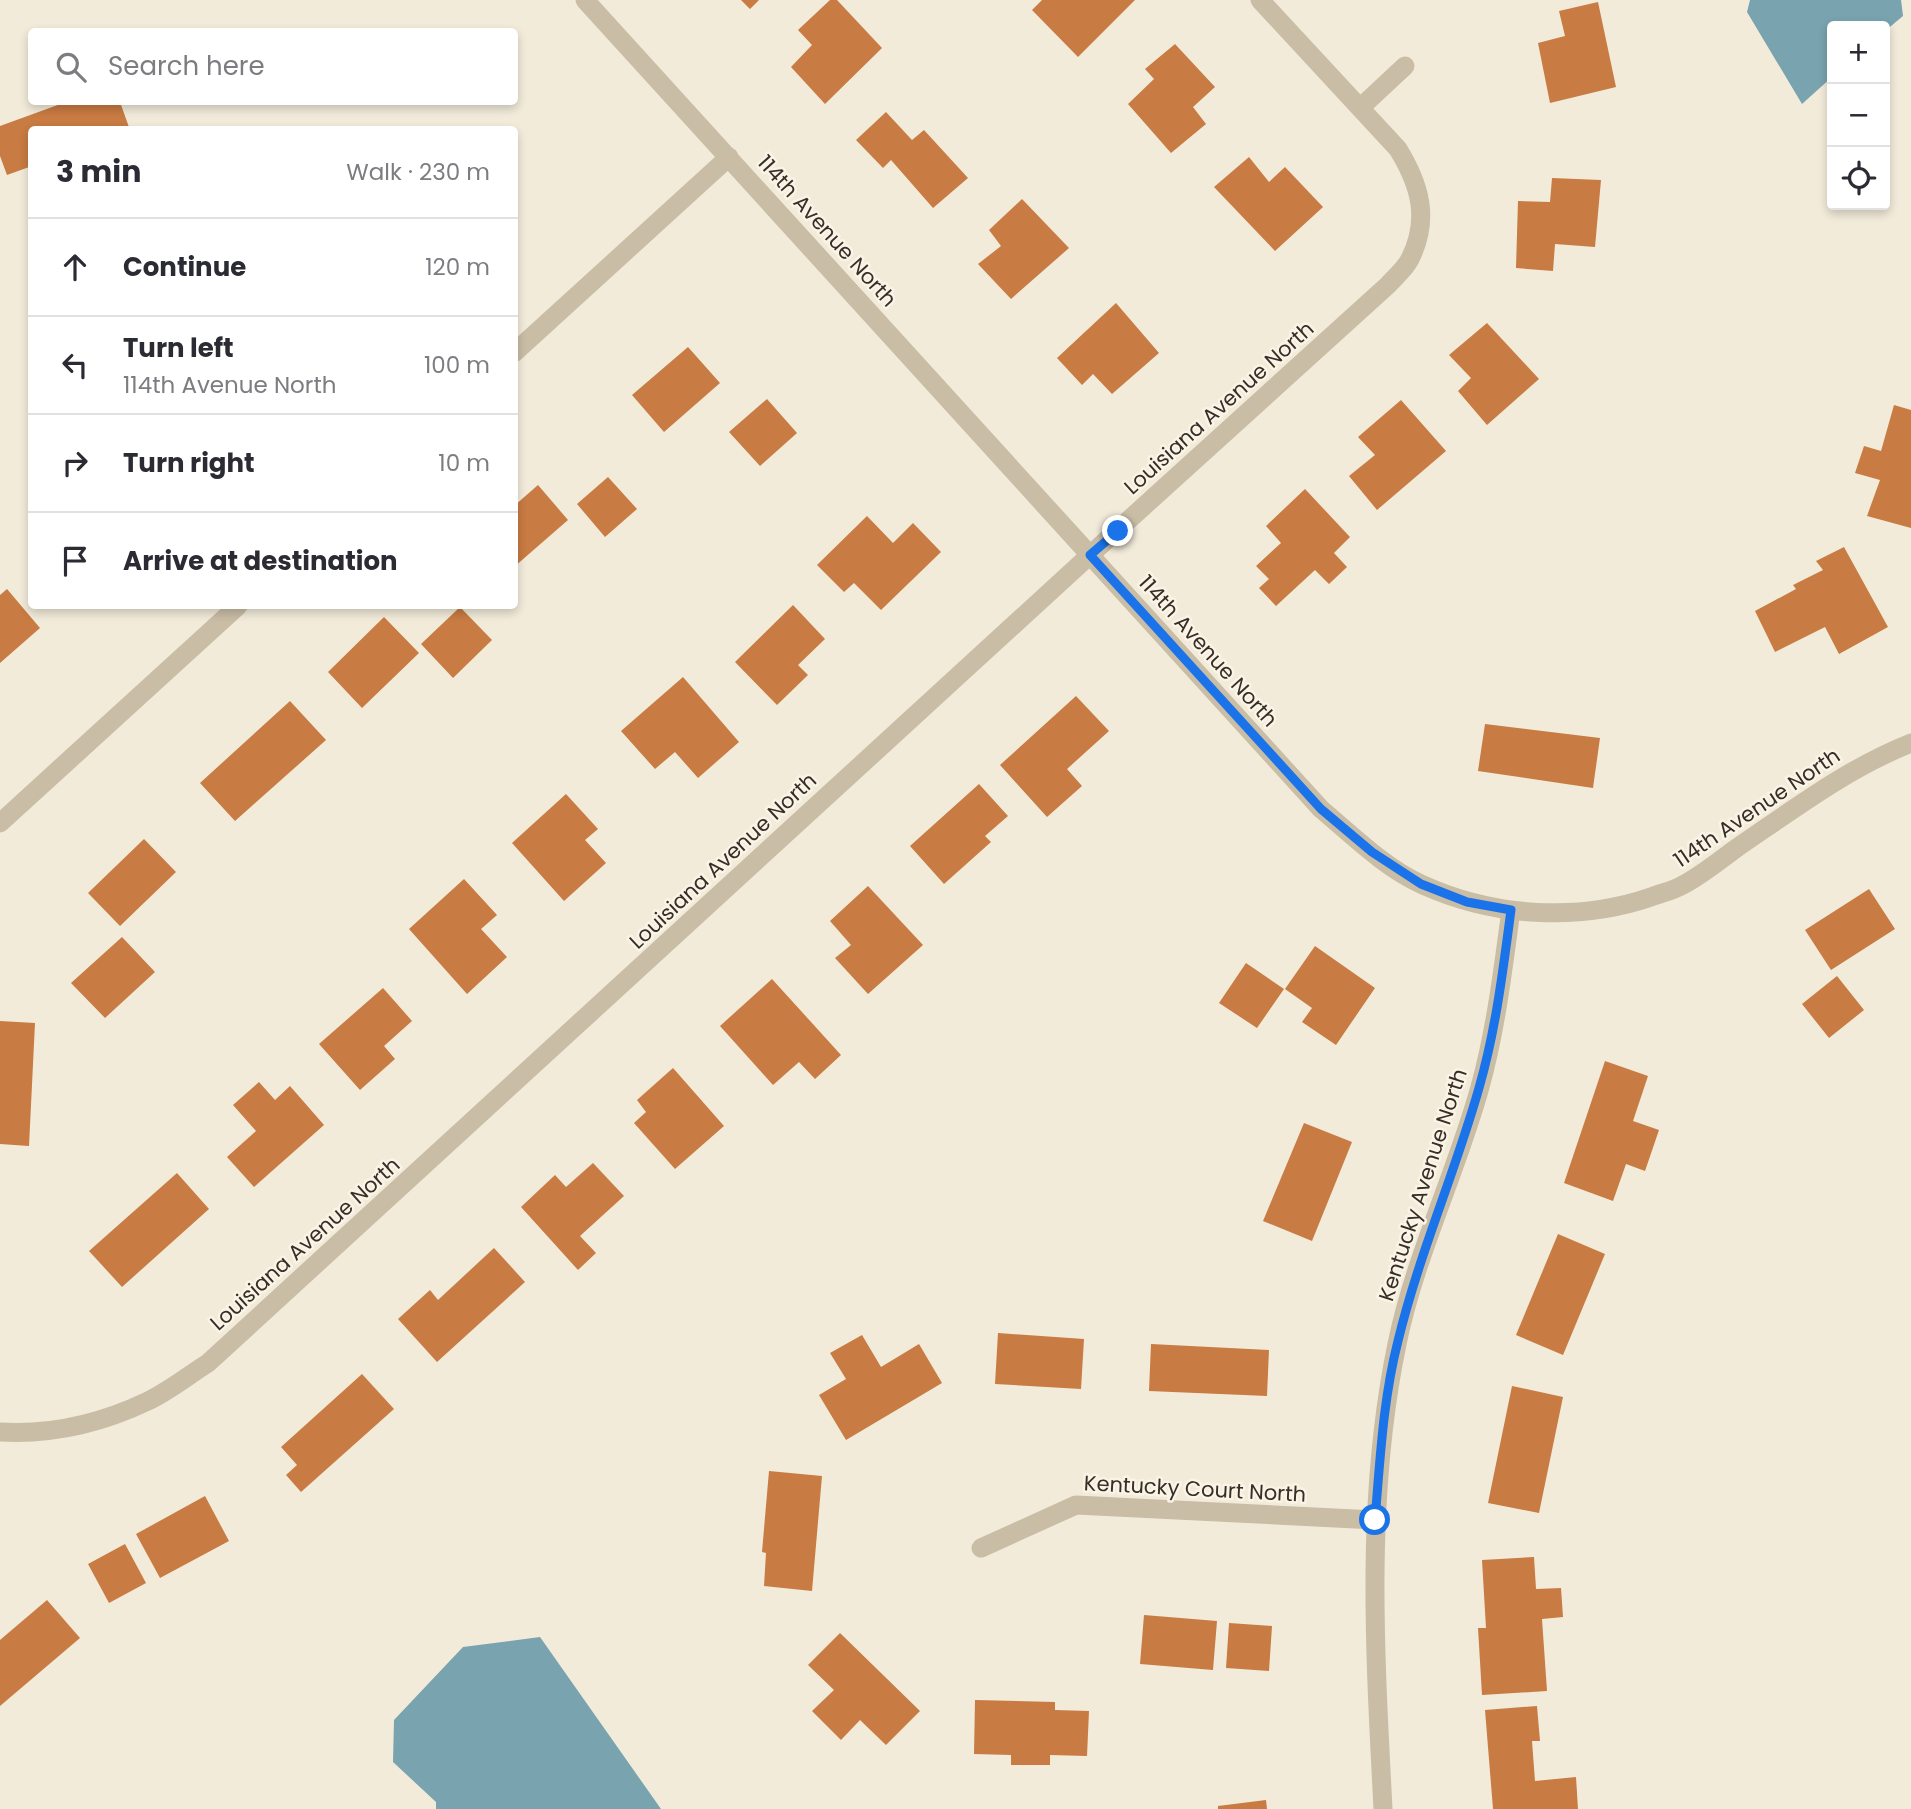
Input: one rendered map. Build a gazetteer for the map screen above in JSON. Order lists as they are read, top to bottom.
{
  "streets": {
    "street": [
      "114th Avenue North",
      "Louisiana Avenue North",
      "Kentucky Avenue North",
      "Kentucky Court North"
    ]
  },
  "crossings": [
    ["114th Avenue North", "Louisiana Avenue North"],
    ["114th Avenue North", "Kentucky Avenue North"],
    ["Kentucky Avenue North", "Kentucky Court North"]
  ],
  "page": {
    "map_buttons": ["+", "−"],
    "search": "Search here",
    "heading": ["3 min", "Walk · 230 m"],
    "list": [
      ["Continue", "120 m"],
      ["Turn left", "114th Avenue North", "100 m"],
      ["Turn right", "10 m"],
      "Arrive at destination"
    ]
  }
}
